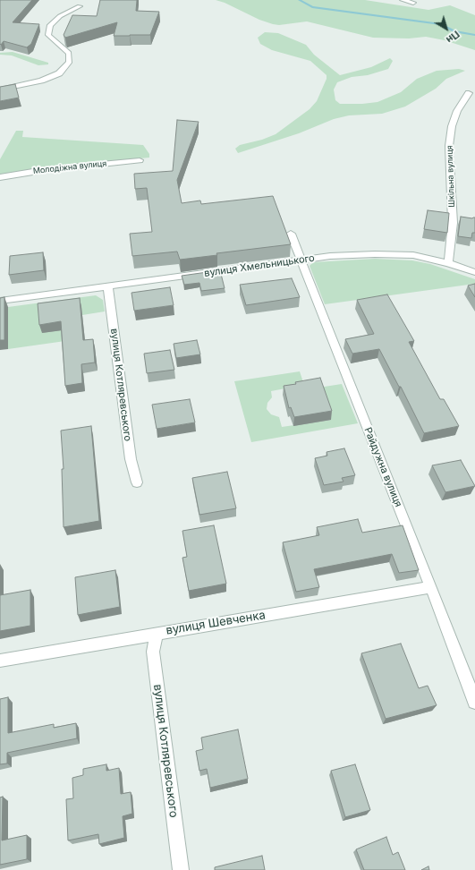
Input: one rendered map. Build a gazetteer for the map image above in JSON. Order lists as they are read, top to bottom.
{
  "streets": {
    "street": [
      "Молодіжна вулиця",
      "Шкільна вулиця",
      "вулиця Хмельницького",
      "вулиця Котляревського",
      "Райдужна вулиця",
      "вулиця Шевченка"
    ]
  },
  "crossings": [
    ["Шкільна вулиця", "вулиця Хмельницького"],
    ["вулиця Хмельницького", "вулиця Котляревського"],
    ["вулиця Хмельницького", "Райдужна вулиця"],
    ["вулиця Котляревського", "вулиця Шевченка"],
    ["Райдужна вулиця", "вулиця Шевченка"]
  ],
  "north": "bottom right"
}
